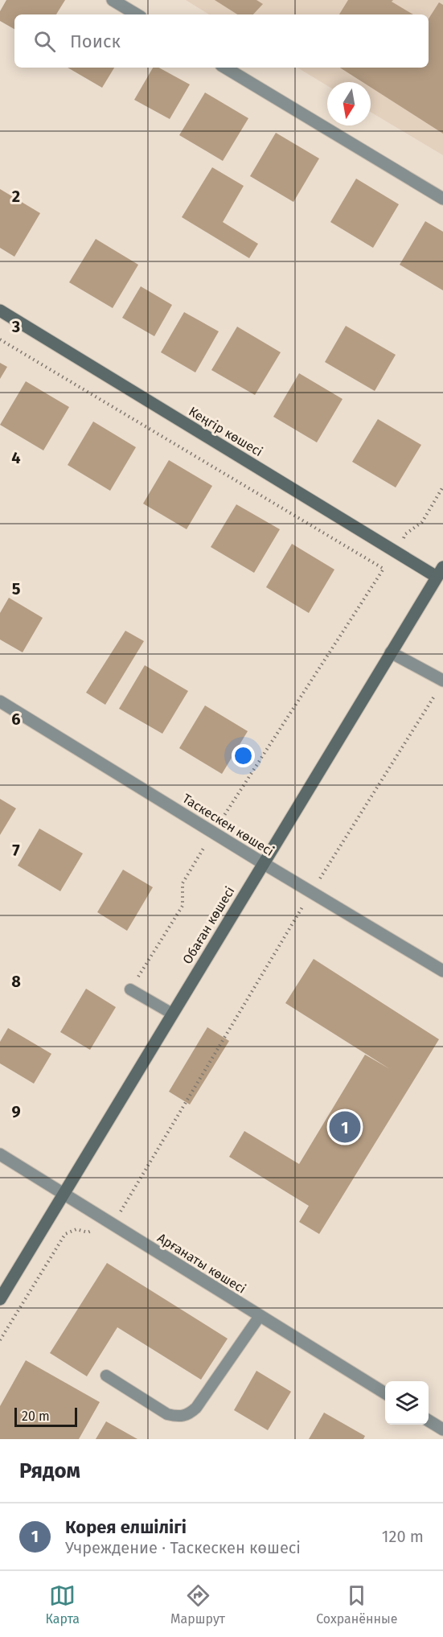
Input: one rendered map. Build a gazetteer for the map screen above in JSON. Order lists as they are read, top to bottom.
{
  "streets": {
    "street": [
      "Кеңгір көшесі",
      "Таскескен көшесі",
      "Обаған көшесі",
      "Арғанаты көшесі"
    ]
  },
  "crossings": [
    ["Кеңгір көшесі", "Обаған көшесі"],
    ["Таскескен көшесі", "Обаған көшесі"],
    ["Обаған көшесі", "Арғанаты көшесі"]
  ],
  "scale_bar": "20 m",
  "north": "bottom",
  "page": {
    "search": "Поиск",
    "pins": "1",
    "scale": "20 m",
    "heading": "Рядом",
    "list": [
      {
        "mark": "1",
        "name": "Корея елшілігі",
        "note": "Учреждение · Таскескен көшесі",
        "value": "120 m"
      }
    ],
    "nav": ["Карта", "Маршрут", "Сохранённые"]
  },
  "grid": {
    "rows": [
      "2",
      "3",
      "4",
      "5",
      "6",
      "7",
      "8",
      "9"
    ]
  }
}
